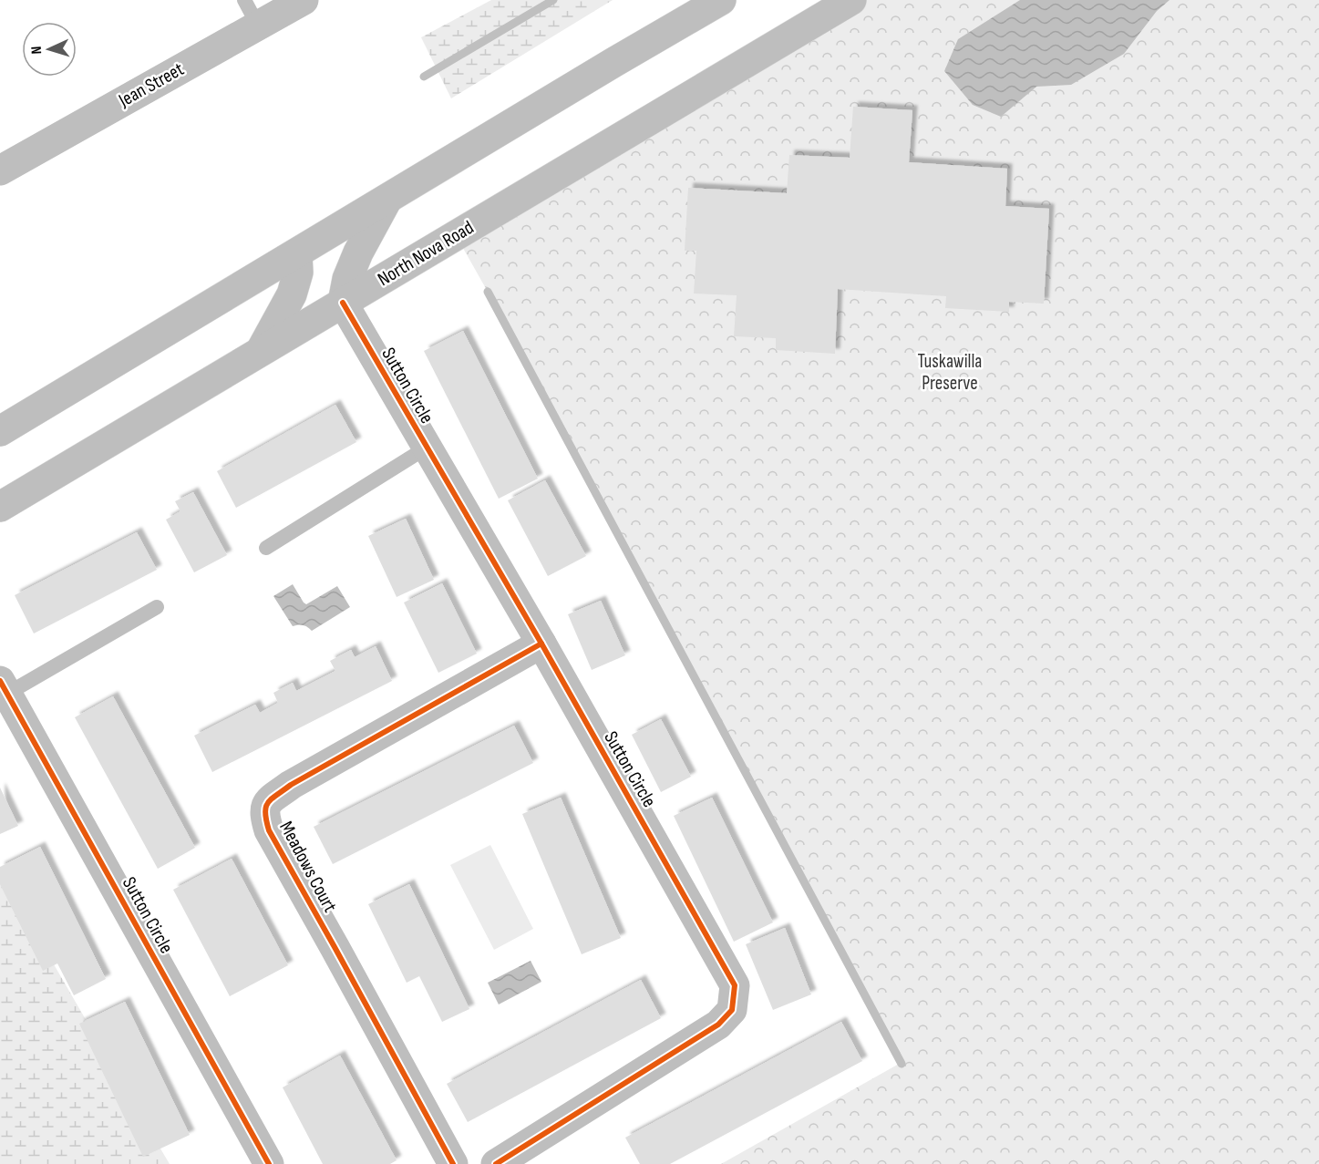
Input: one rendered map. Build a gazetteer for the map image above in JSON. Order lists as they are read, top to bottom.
{
  "streets": {
    "street": [
      "Jean Street",
      "North Nova Road",
      "Sutton Circle",
      "Meadows Court"
    ]
  },
  "crossings": [
    ["North Nova Road", "Sutton Circle"],
    ["Sutton Circle", "Meadows Court"]
  ],
  "parks": ["Tuskawilla Preserve"],
  "north": "left"
}
